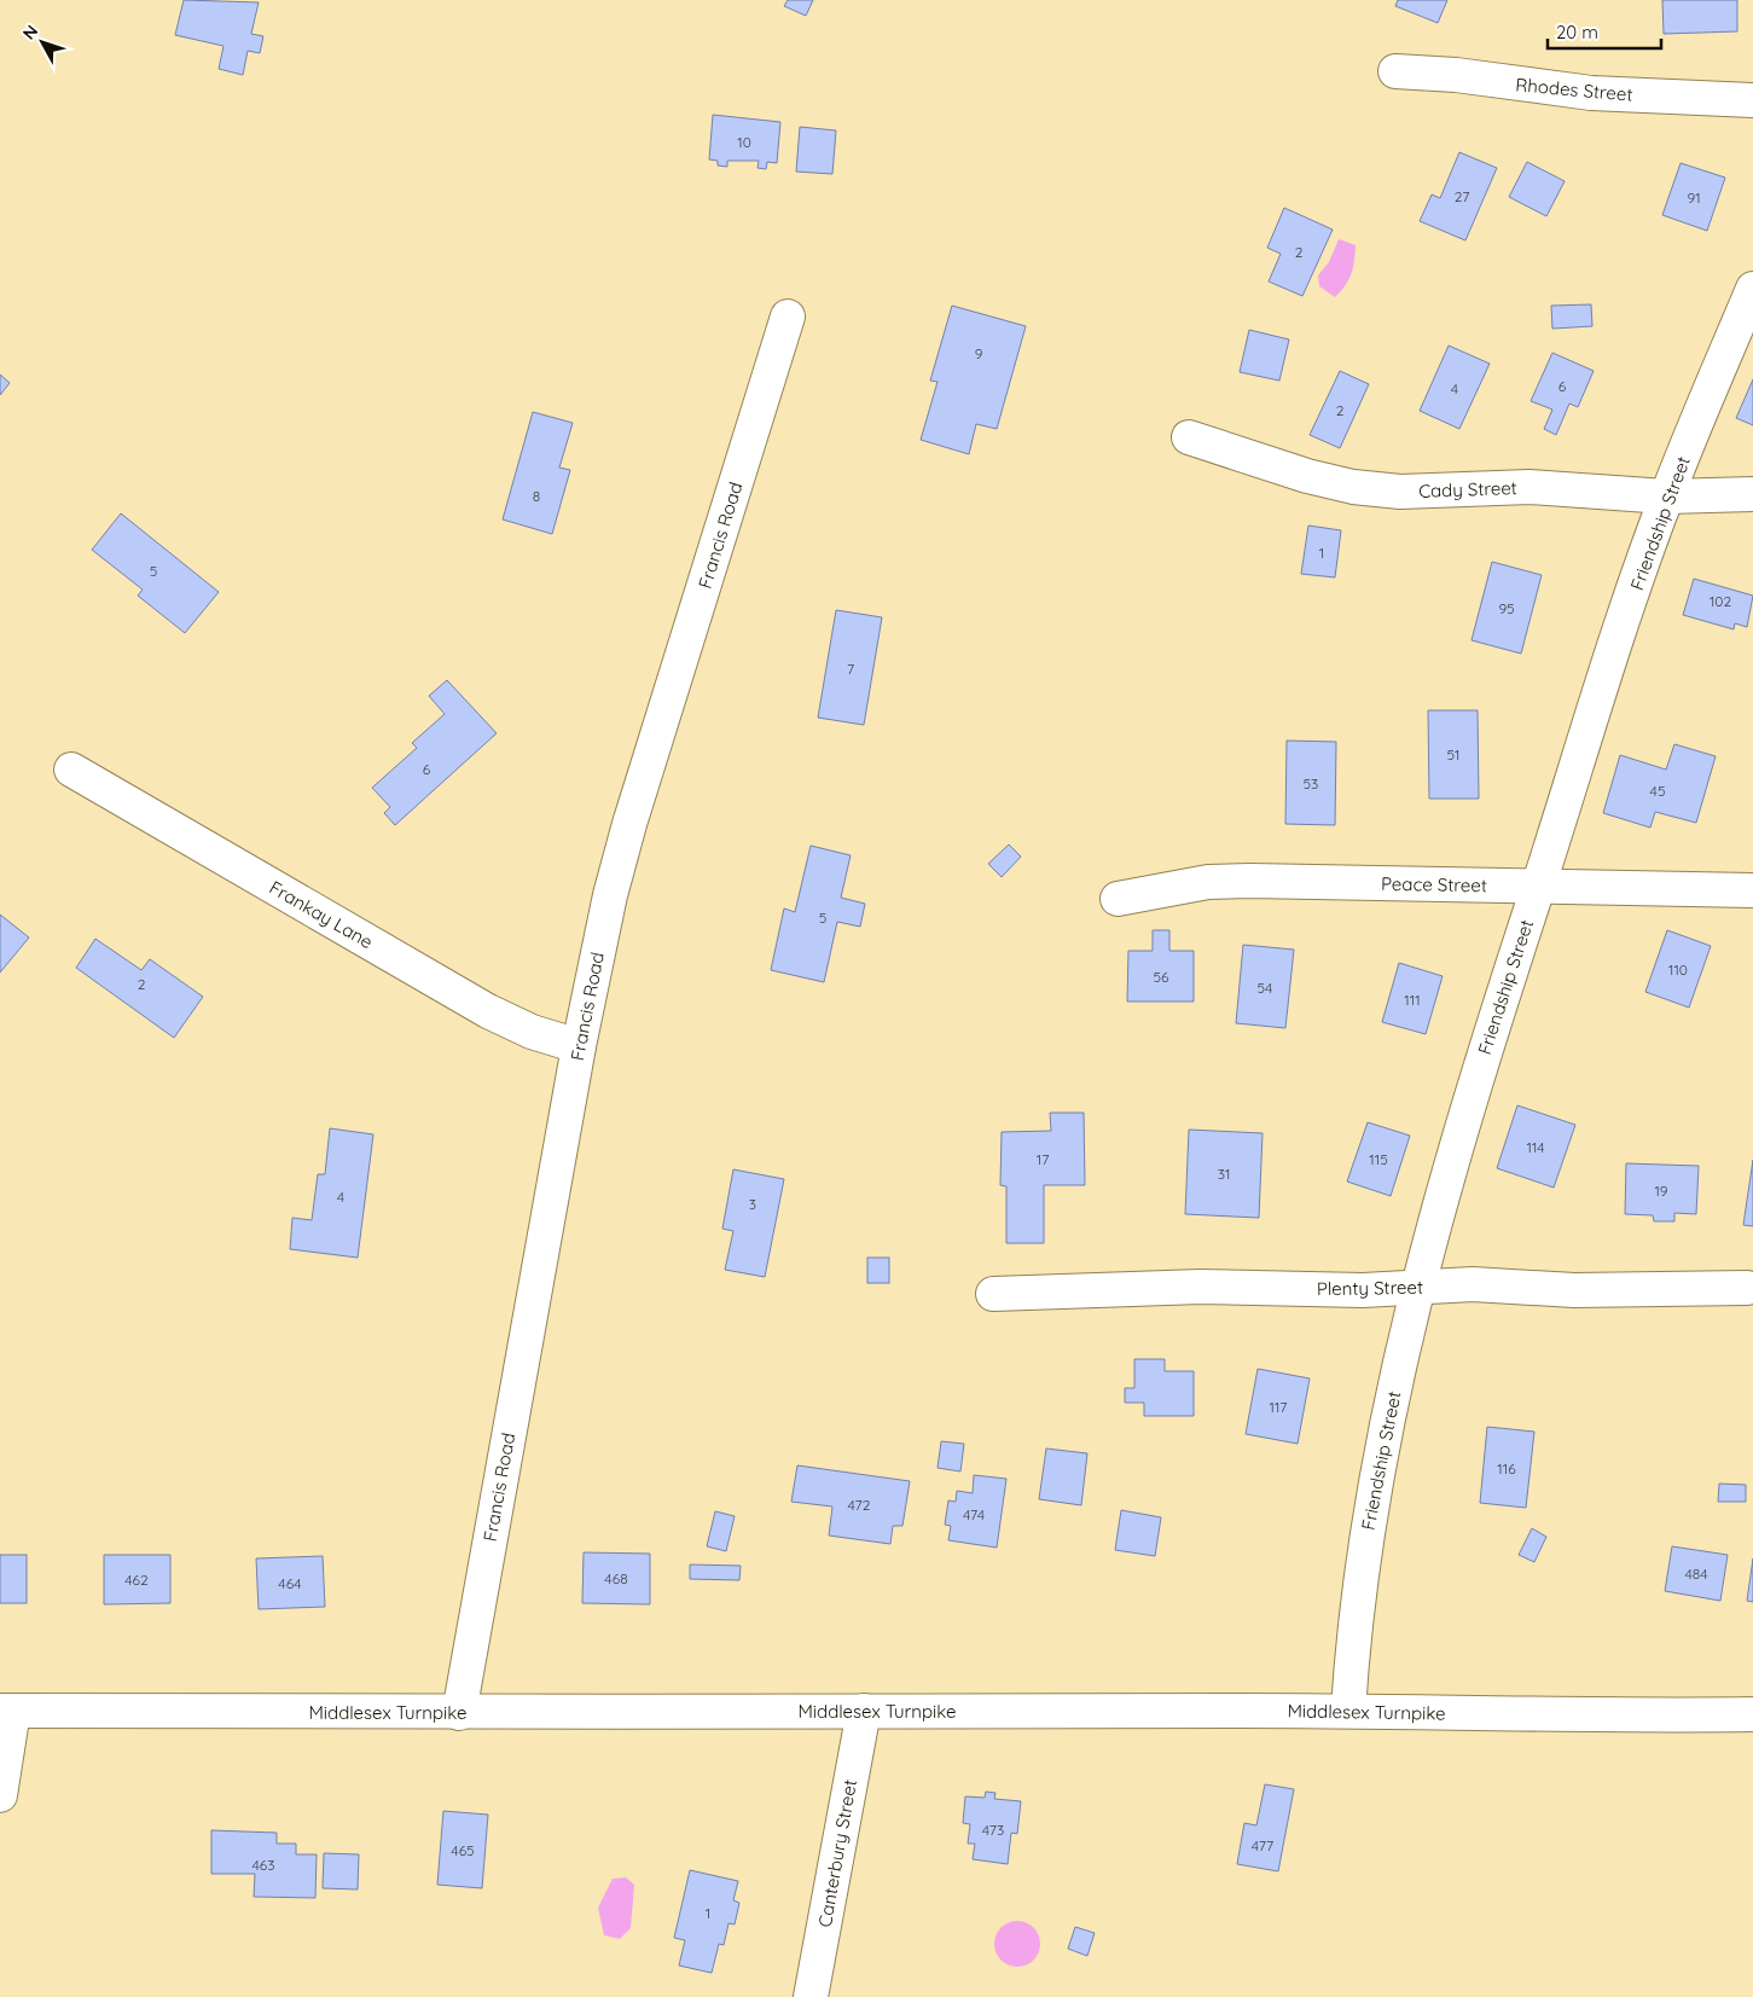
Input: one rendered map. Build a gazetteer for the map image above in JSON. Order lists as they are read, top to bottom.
{
  "streets": {
    "street": [
      "Rhodes Street",
      "Cady Street",
      "Friendship Street",
      "Francis Road",
      "Peace Street",
      "Frankay Lane",
      "Plenty Street",
      "Middlesex Turnpike",
      "Canterbury Street"
    ]
  },
  "crossings": [
    ["Cady Street", "Friendship Street"],
    ["Friendship Street", "Peace Street"],
    ["Friendship Street", "Plenty Street"],
    ["Friendship Street", "Middlesex Turnpike"],
    ["Francis Road", "Frankay Lane"],
    ["Francis Road", "Middlesex Turnpike"],
    ["Middlesex Turnpike", "Canterbury Street"]
  ],
  "house_numbers": [
    "10",
    "27",
    "91",
    "2",
    "9",
    "6",
    "4",
    "2",
    "8",
    "1",
    "5",
    "102",
    "95",
    "7",
    "51",
    "6",
    "53",
    "45",
    "5",
    "110",
    "56",
    "2",
    "54",
    "111",
    "114",
    "17",
    "115",
    "31",
    "19",
    "4",
    "3",
    "117",
    "116",
    "472",
    "474",
    "484",
    "468",
    "462",
    "464",
    "473",
    "477",
    "465",
    "463",
    "1"
  ],
  "scale_bar": "20 m",
  "north": "top left"
}
